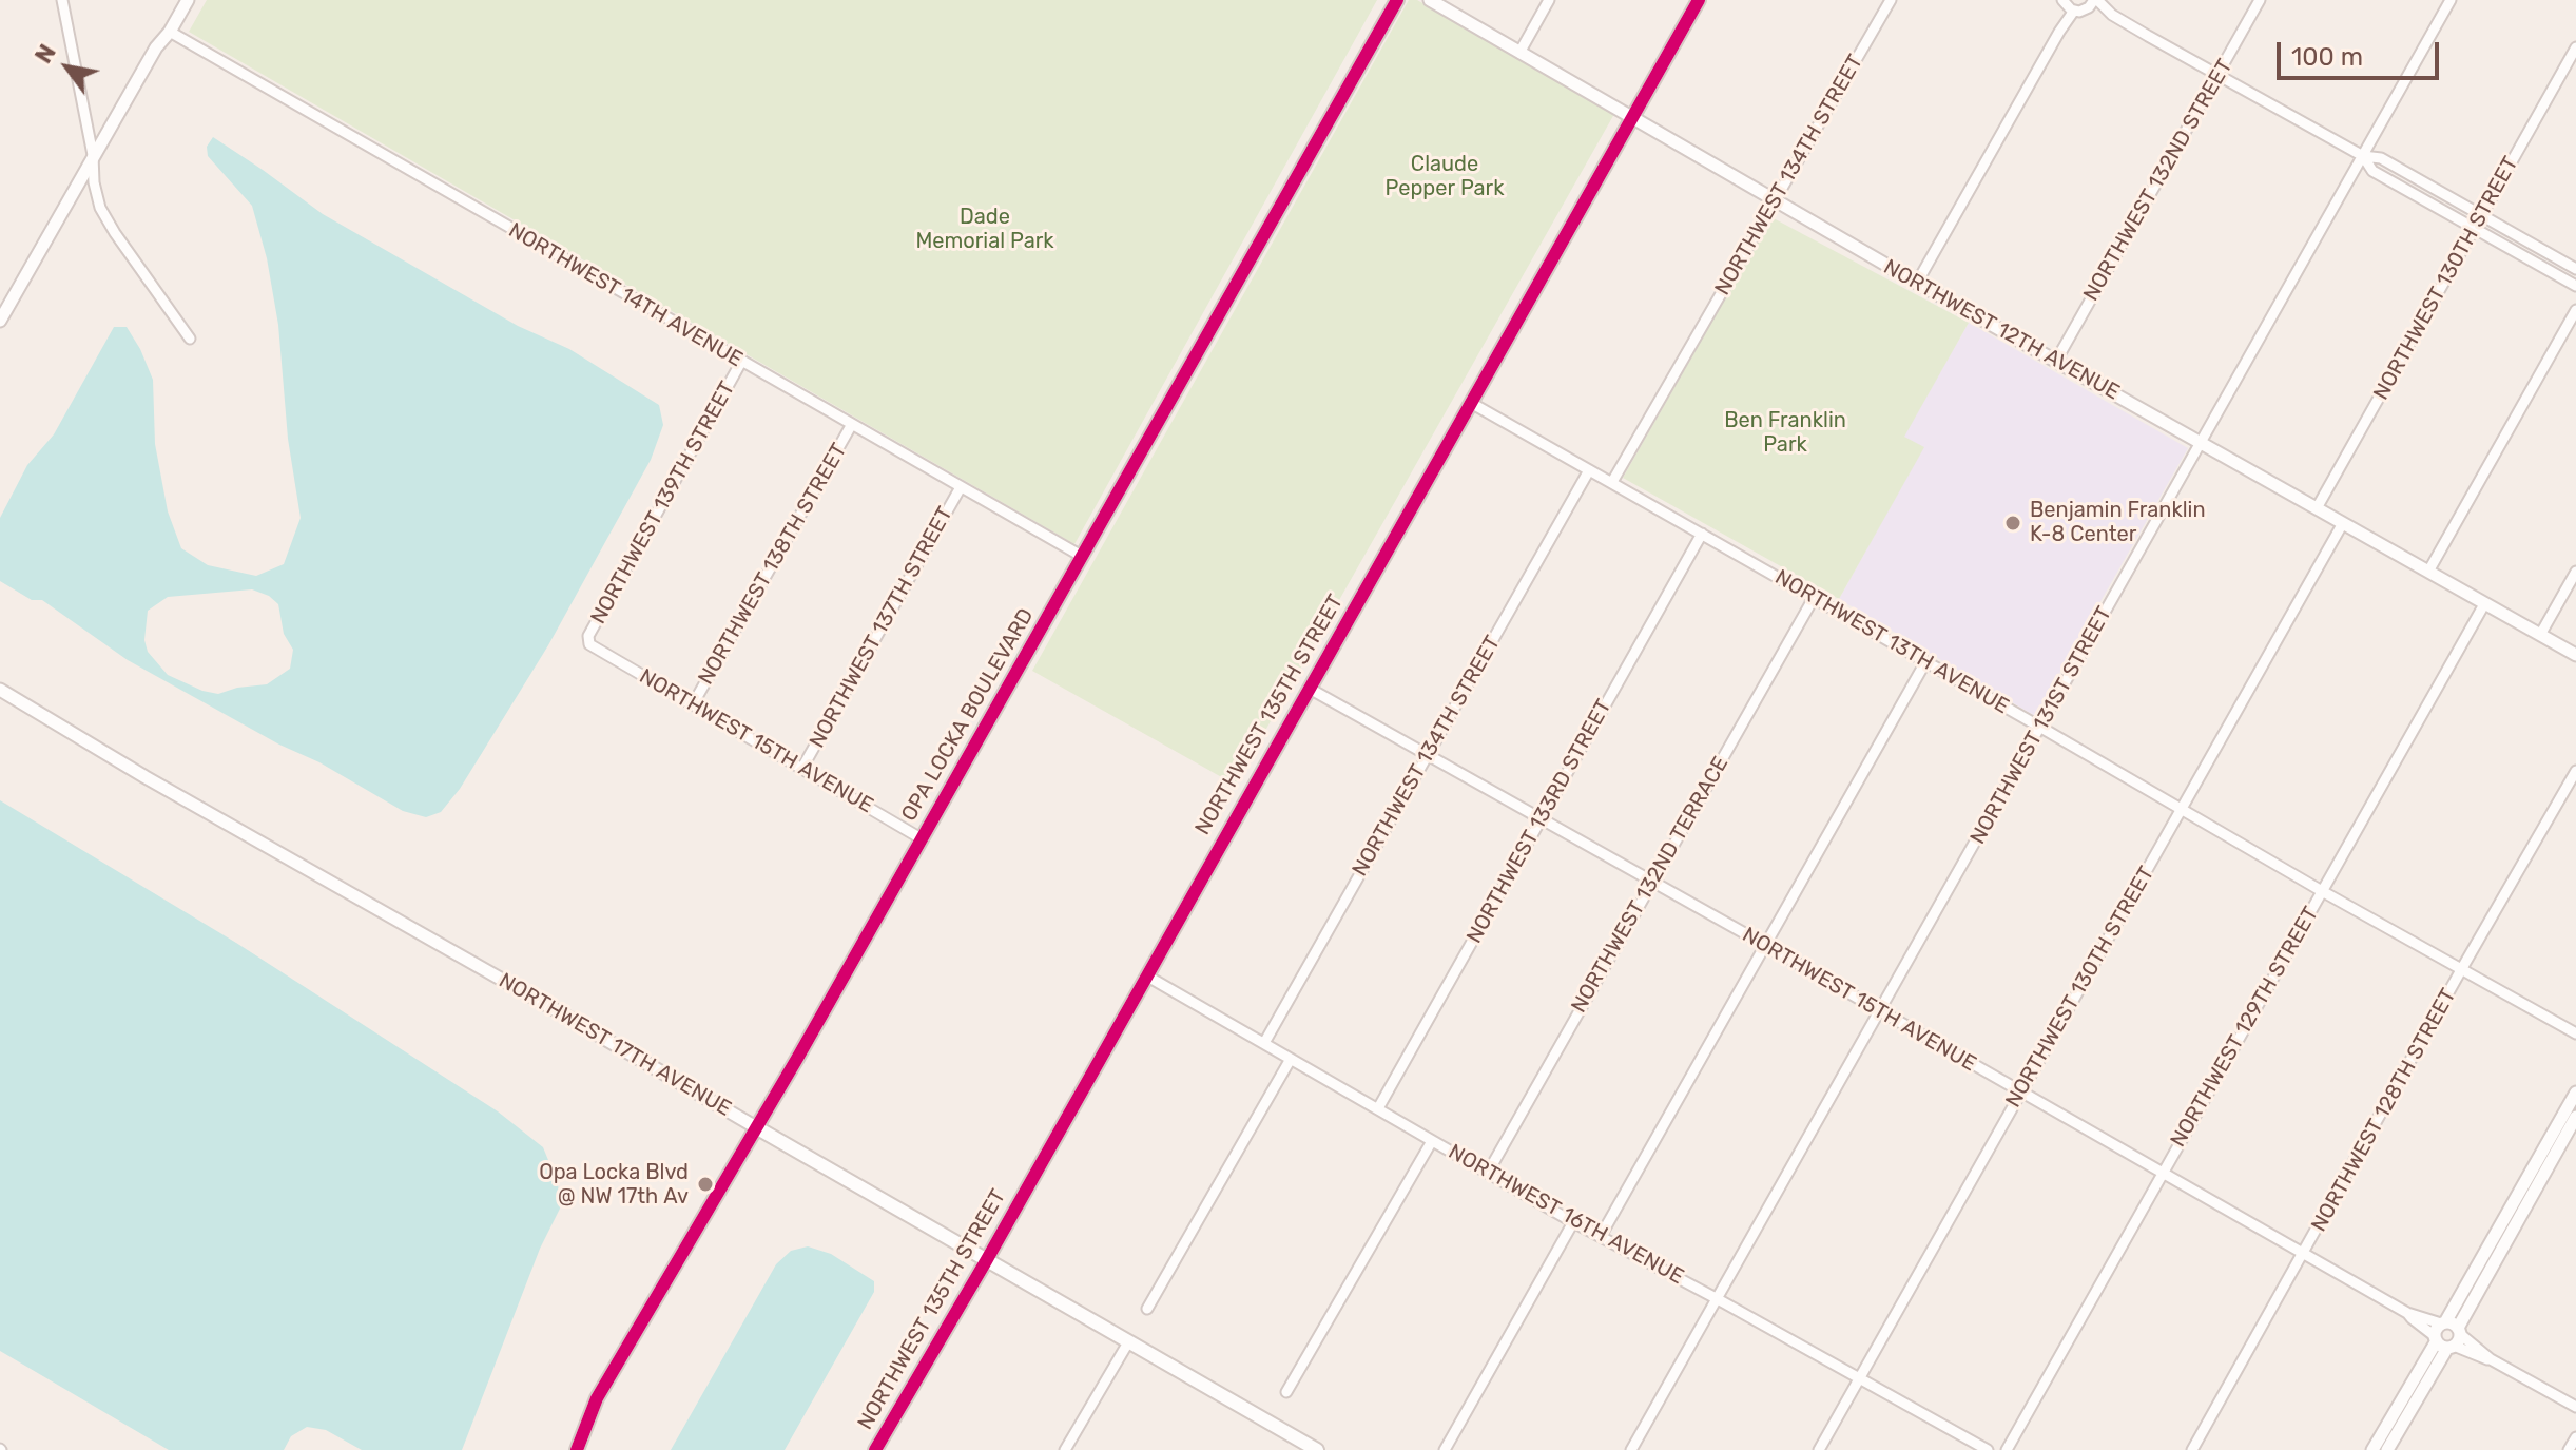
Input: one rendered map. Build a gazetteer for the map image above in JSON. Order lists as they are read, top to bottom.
{
  "streets": {
    "main road": ["OPA LOCKA BOULEVARD", "NORTHWEST 135TH STREET", "NORTHWEST 17TH AVENUE"],
    "street": [
      "NORTHWEST 134TH STREET",
      "NORTHWEST 132ND STREET",
      "NORTHWEST 130TH STREET",
      "NORTHWEST 14TH AVENUE",
      "NORTHWEST 12TH AVENUE",
      "NORTHWEST 139TH STREET",
      "NORTHWEST 138TH STREET",
      "NORTHWEST 137TH STREET",
      "NORTHWEST 13TH AVENUE",
      "NORTHWEST 131ST STREET",
      "NORTHWEST 15TH AVENUE",
      "NORTHWEST 133RD STREET",
      "NORTHWEST 132ND TERRACE",
      "NORTHWEST 129TH STREET",
      "NORTHWEST 128TH STREET",
      "NORTHWEST 16TH AVENUE"
    ]
  },
  "crossings": [
    ["NORTHWEST 134TH STREET", "NORTHWEST 12TH AVENUE"],
    ["NORTHWEST 134TH STREET", "NORTHWEST 13TH AVENUE"],
    ["NORTHWEST 134TH STREET", "NORTHWEST 15TH AVENUE"],
    ["NORTHWEST 134TH STREET", "NORTHWEST 16TH AVENUE"],
    ["NORTHWEST 132ND STREET", "NORTHWEST 12TH AVENUE"],
    ["NORTHWEST 130TH STREET", "NORTHWEST 12TH AVENUE"],
    ["NORTHWEST 130TH STREET", "NORTHWEST 13TH AVENUE"],
    ["NORTHWEST 130TH STREET", "NORTHWEST 15TH AVENUE"],
    ["NORTHWEST 130TH STREET", "NORTHWEST 16TH AVENUE"],
    ["NORTHWEST 14TH AVENUE", "NORTHWEST 139TH STREET"],
    ["NORTHWEST 14TH AVENUE", "NORTHWEST 138TH STREET"],
    ["NORTHWEST 14TH AVENUE", "NORTHWEST 137TH STREET"],
    ["NORTHWEST 14TH AVENUE", "OPA LOCKA BOULEVARD"],
    ["NORTHWEST 12TH AVENUE", "NORTHWEST 135TH STREET"],
    ["NORTHWEST 12TH AVENUE", "NORTHWEST 131ST STREET"],
    ["NORTHWEST 12TH AVENUE", "NORTHWEST 129TH STREET"],
    ["NORTHWEST 139TH STREET", "NORTHWEST 15TH AVENUE"],
    ["NORTHWEST 138TH STREET", "NORTHWEST 15TH AVENUE"],
    ["NORTHWEST 137TH STREET", "NORTHWEST 15TH AVENUE"],
    ["NORTHWEST 13TH AVENUE", "NORTHWEST 135TH STREET"],
    ["NORTHWEST 13TH AVENUE", "NORTHWEST 131ST STREET"],
    ["NORTHWEST 13TH AVENUE", "NORTHWEST 133RD STREET"],
    ["NORTHWEST 13TH AVENUE", "NORTHWEST 132ND TERRACE"],
    ["NORTHWEST 13TH AVENUE", "NORTHWEST 129TH STREET"],
    ["NORTHWEST 13TH AVENUE", "NORTHWEST 128TH STREET"],
    ["OPA LOCKA BOULEVARD", "NORTHWEST 15TH AVENUE"],
    ["OPA LOCKA BOULEVARD", "NORTHWEST 17TH AVENUE"],
    ["NORTHWEST 135TH STREET", "NORTHWEST 15TH AVENUE"],
    ["NORTHWEST 135TH STREET", "NORTHWEST 17TH AVENUE"],
    ["NORTHWEST 135TH STREET", "NORTHWEST 16TH AVENUE"],
    ["NORTHWEST 131ST STREET", "NORTHWEST 15TH AVENUE"],
    ["NORTHWEST 131ST STREET", "NORTHWEST 16TH AVENUE"],
    ["NORTHWEST 15TH AVENUE", "NORTHWEST 133RD STREET"],
    ["NORTHWEST 15TH AVENUE", "NORTHWEST 132ND TERRACE"],
    ["NORTHWEST 15TH AVENUE", "NORTHWEST 129TH STREET"],
    ["NORTHWEST 15TH AVENUE", "NORTHWEST 128TH STREET"],
    ["NORTHWEST 133RD STREET", "NORTHWEST 16TH AVENUE"],
    ["NORTHWEST 132ND TERRACE", "NORTHWEST 16TH AVENUE"]
  ],
  "parks": ["Claude Pepper Park", "Dade Memorial Park", "Ben Franklin Park"],
  "places": ["Benjamin Franklin K-8 Center", "Opa Locka Blvd @ NW 17th Av"],
  "scale_bar": "100 m",
  "north": "top left"
}
